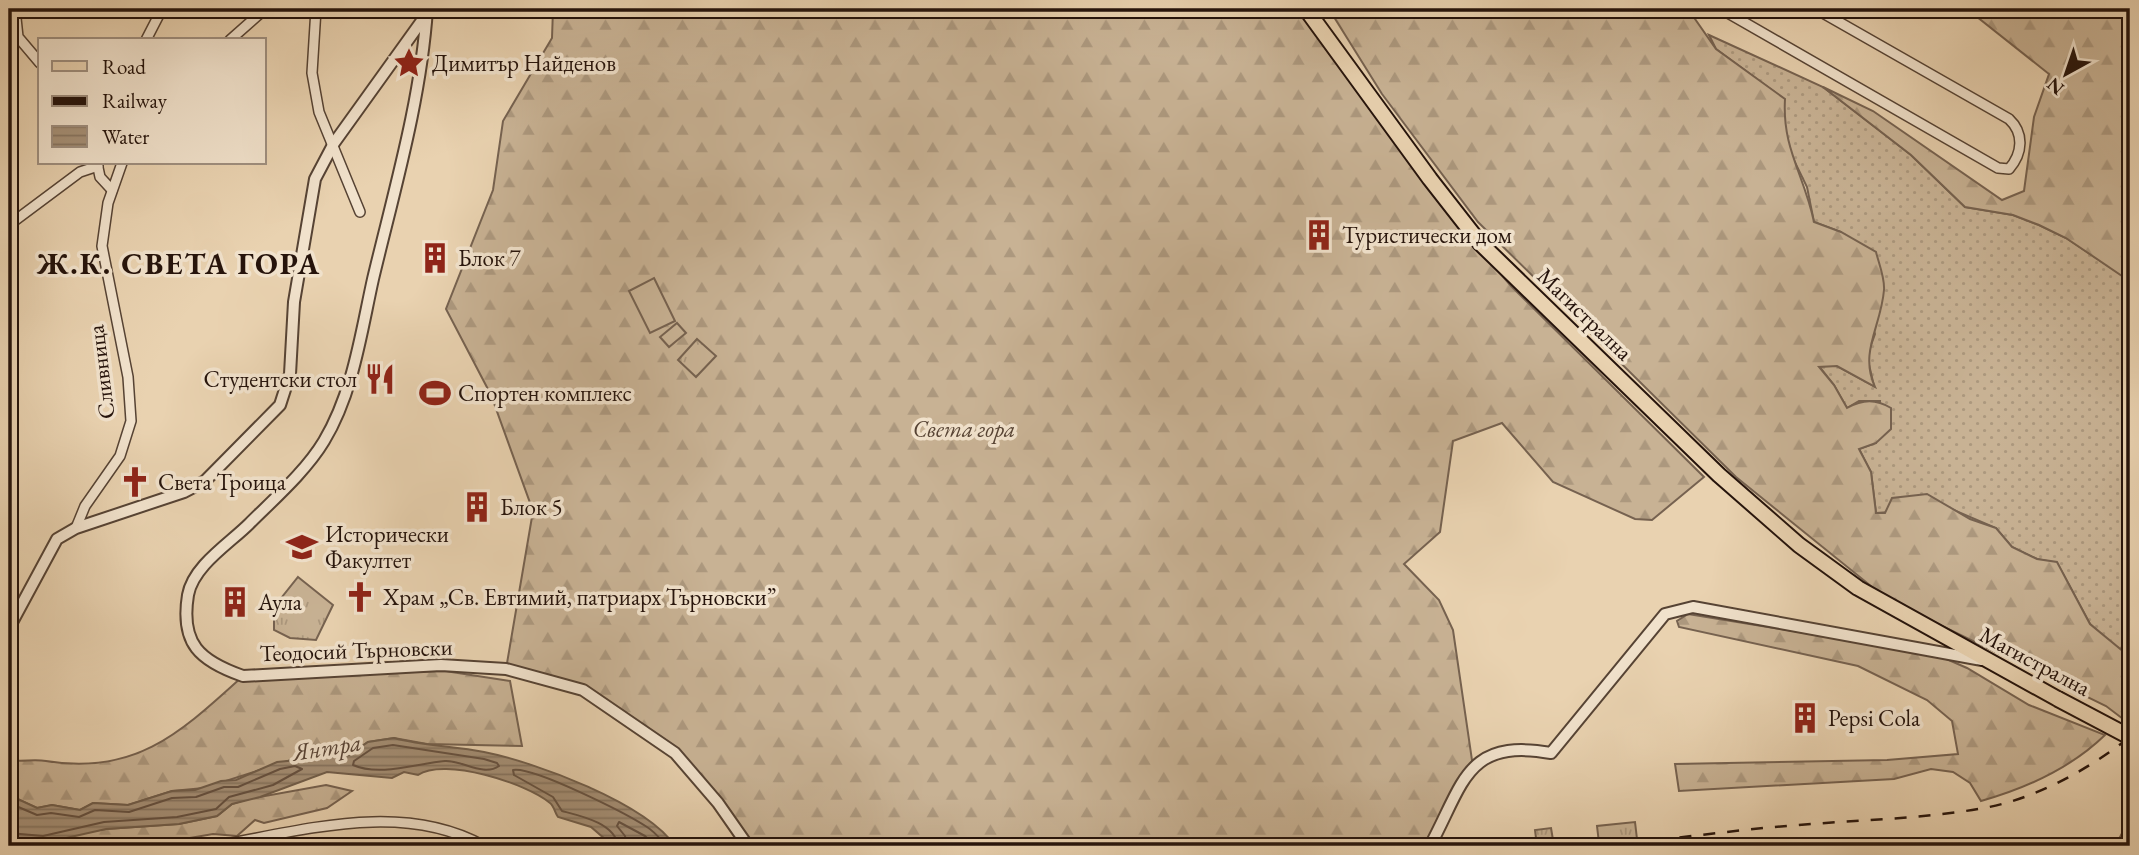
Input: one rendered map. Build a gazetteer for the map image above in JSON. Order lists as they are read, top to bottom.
{
  "streets": {
    "main road": ["Магистрална"],
    "street": ["Сливница", "Теодосий Търновски"]
  },
  "districts": ["Ж.К. СВЕТА ГОРА"],
  "water": ["Янтра"],
  "parks": ["Света гора"],
  "places": {
    "place": ["Димитър Найденов"],
    "building": [
      "Туристически дом",
      "Блок 7",
      "Блок 5",
      "Аула",
      "Pepsi Cola"
    ],
    "restaurant": ["Студентски стол"],
    "sports": ["Спортен комплекс"],
    "church": ["Света Троица", "Храм „Св. Евтимий, патриарх Търновски”"],
    "school or university": ["Исторически Факултет"]
  },
  "legend": ["Road", "Railway", "Water"],
  "north": "bottom left"
}
